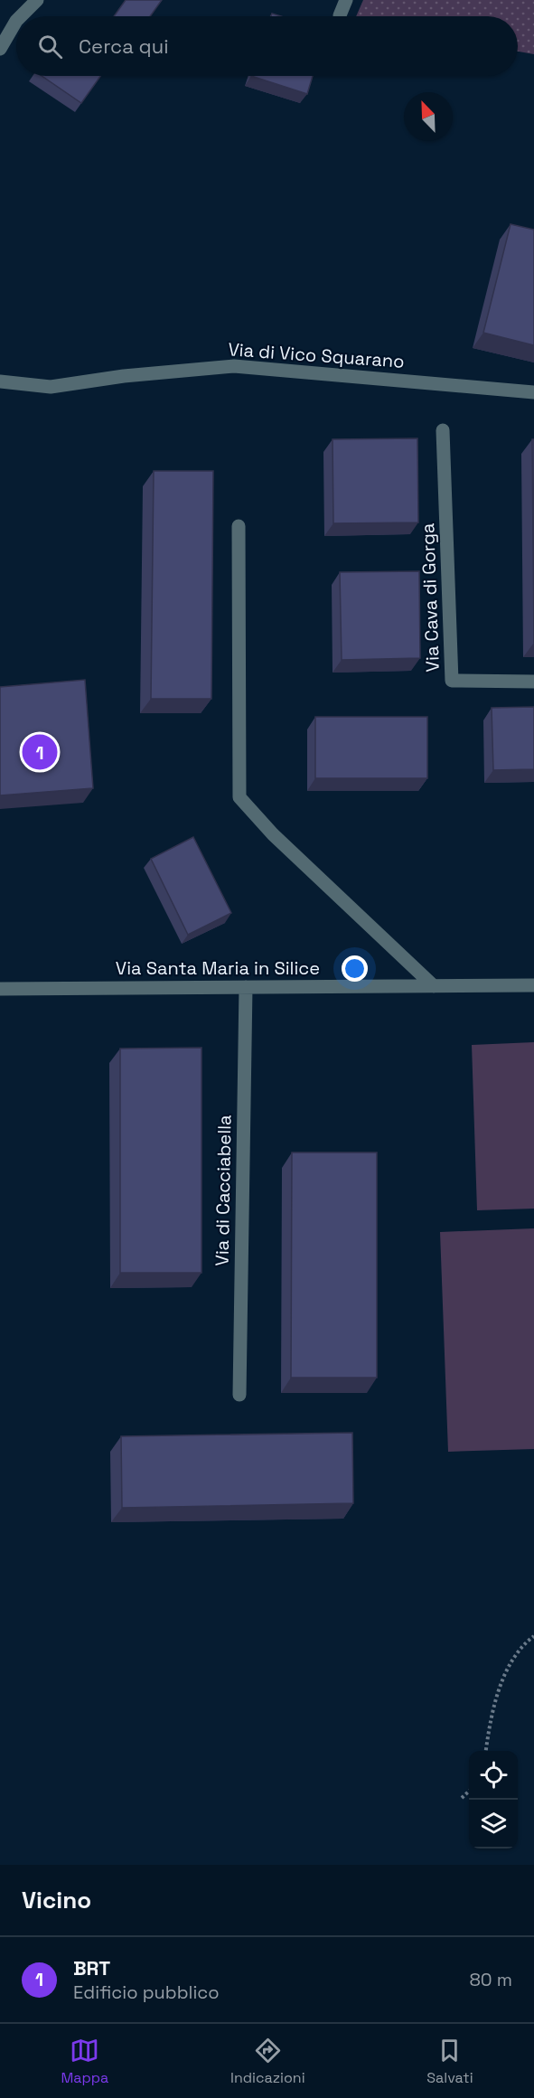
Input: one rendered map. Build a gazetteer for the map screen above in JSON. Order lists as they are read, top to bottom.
{
  "streets": {
    "street": [
      "Via di Vico Squarano",
      "Via Cava di Gorga",
      "Via Santa Maria in Silice",
      "Via di Cacciabella"
    ]
  },
  "crossings": [
    ["Via Santa Maria in Silice", "Via di Cacciabella"]
  ],
  "north": "top left",
  "page": {
    "search": "Cerca qui",
    "pins": "1",
    "heading": "Vicino",
    "list": [
      {
        "mark": "1",
        "name": "BRT",
        "note": "Edificio pubblico",
        "value": "80 m"
      }
    ],
    "nav": ["Mappa", "Indicazioni", "Salvati"]
  }
}
